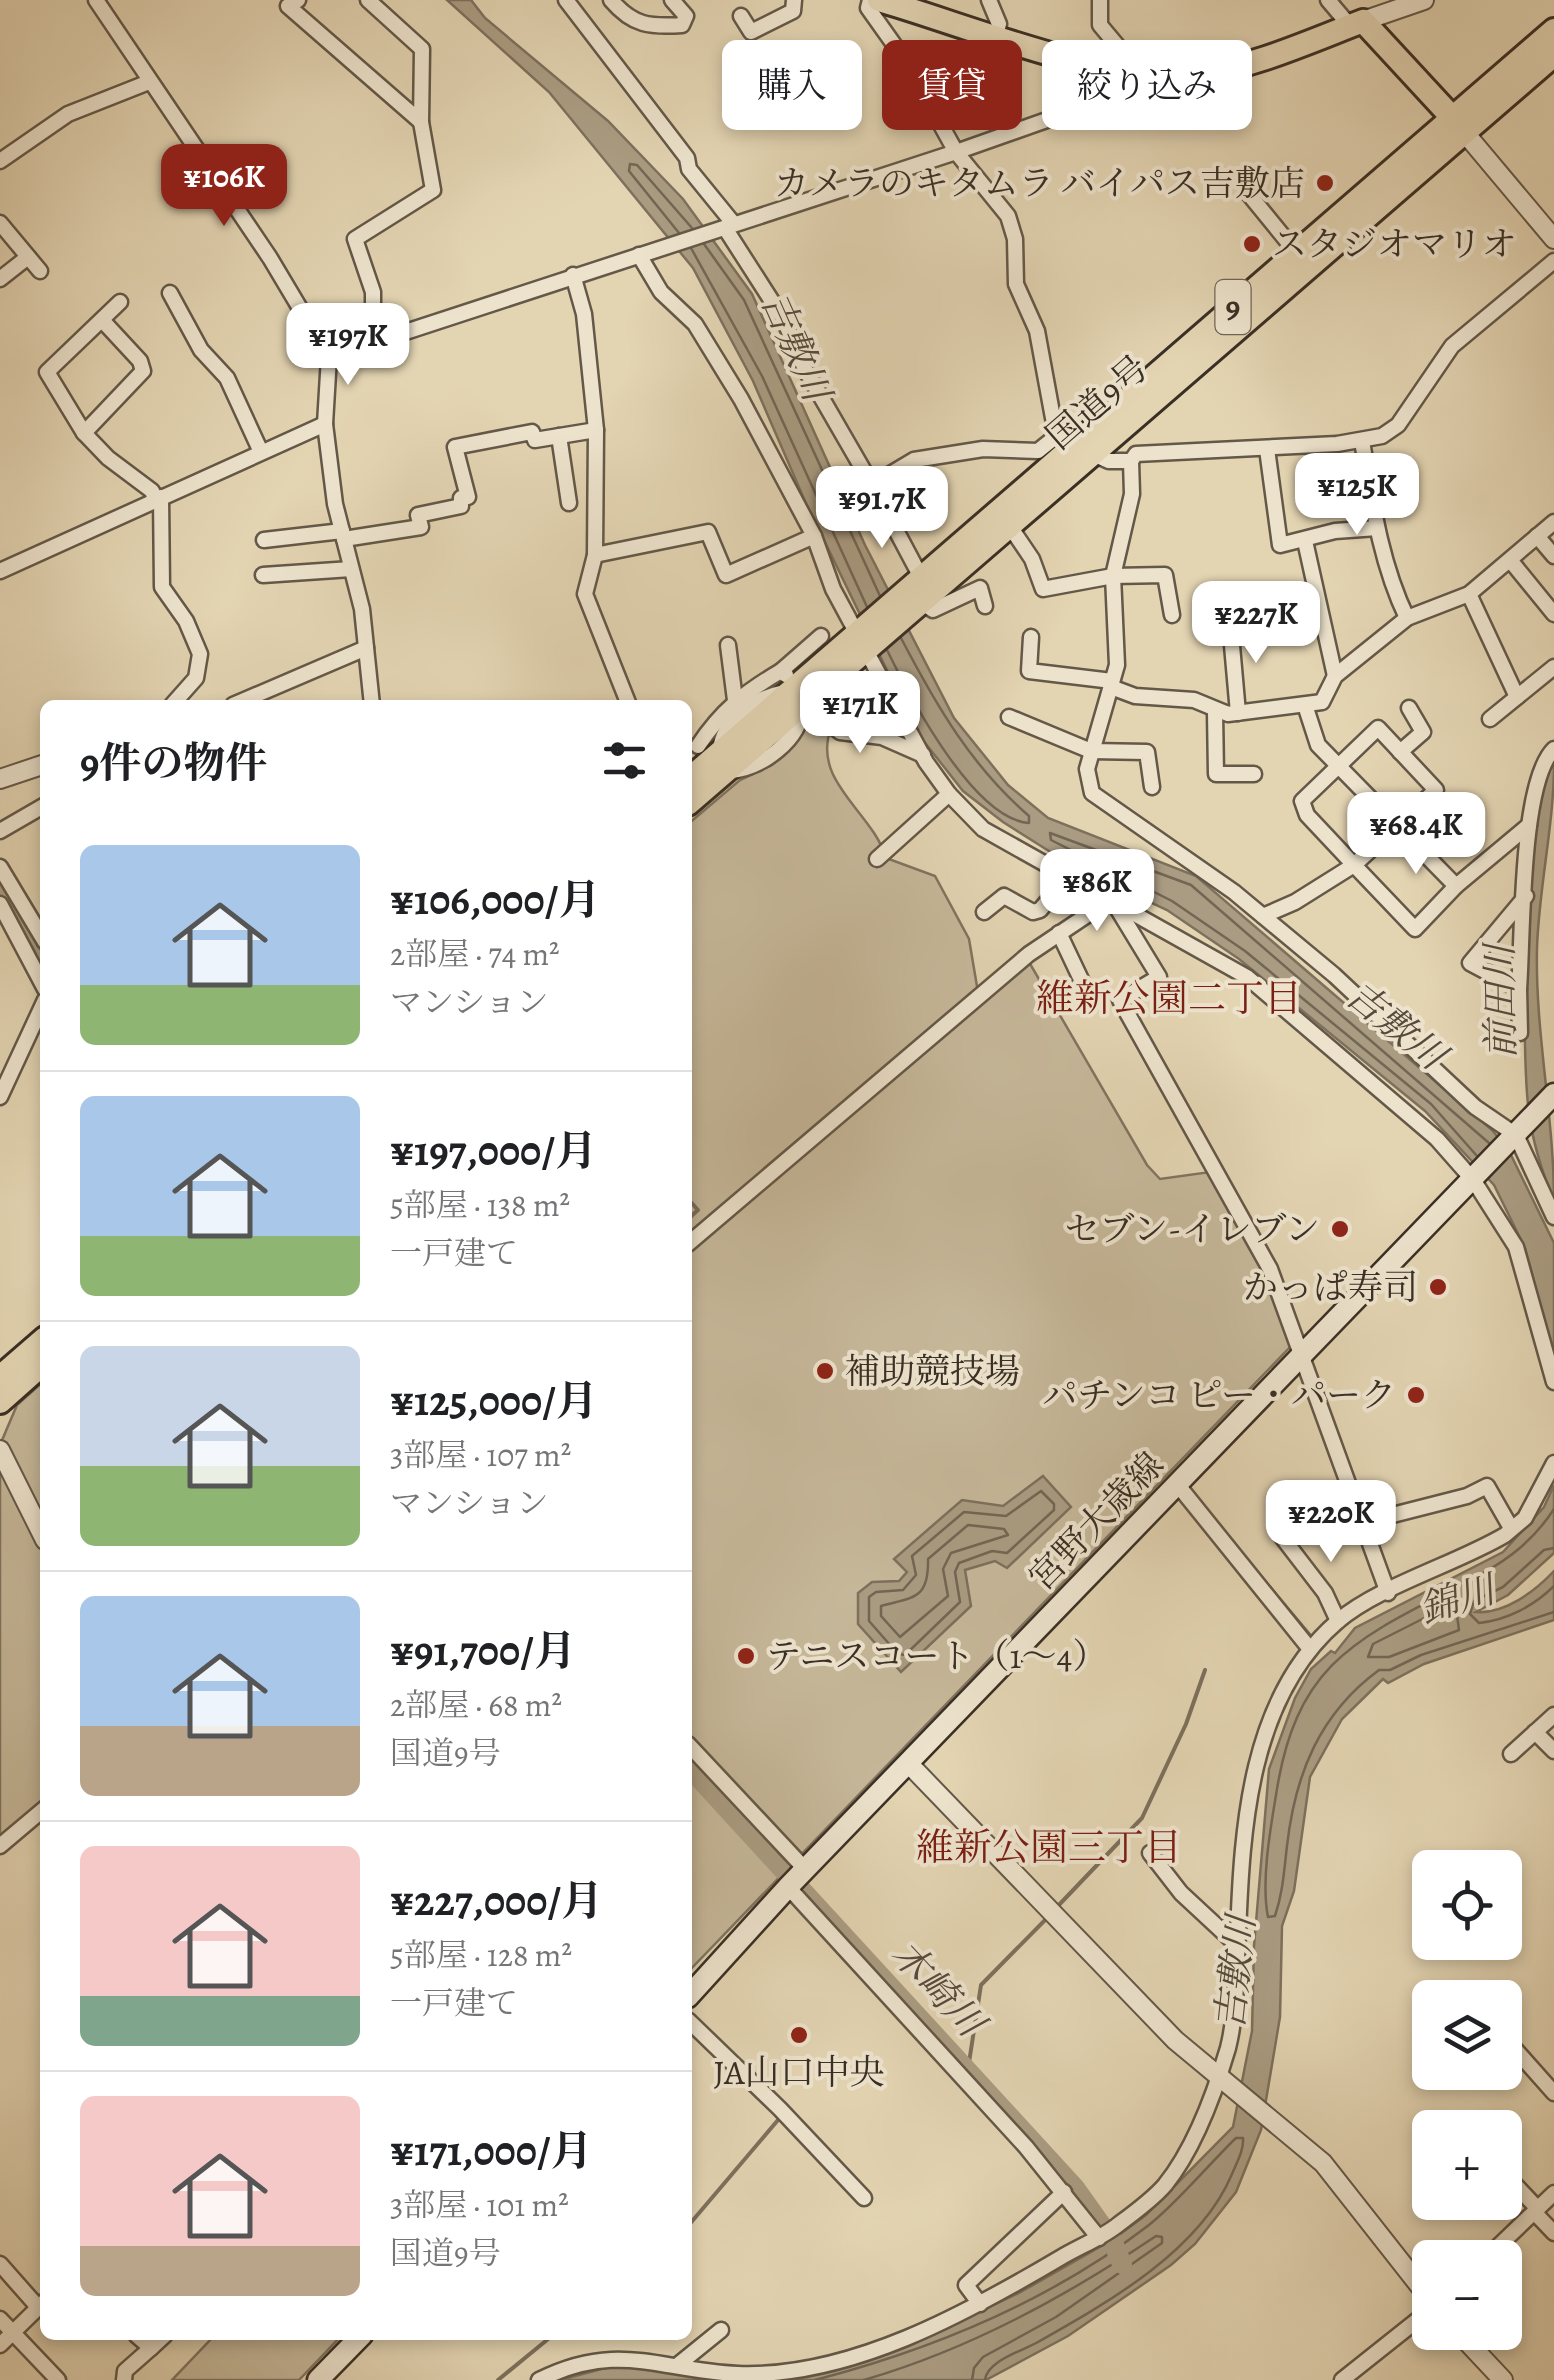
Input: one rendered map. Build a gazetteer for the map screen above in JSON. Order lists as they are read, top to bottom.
{
  "streets": {
    "highway": ["9", "国道9号"],
    "main road": ["宮野大歳線"]
  },
  "districts": ["維新公園二丁目", "維新公園三丁目"],
  "water": [
    "吉敷川",
    "前田川",
    "錦川",
    "木崎川"
  ],
  "places": [
    "カメラのキタムラ バイパス吉敷店",
    "スタジオマリオ",
    "セブン-イレブン",
    "かっぱ寿司",
    "補助競技場",
    "パチンコ ピー・パーク",
    "テニスコート（1～4）",
    "JA山口中央"
  ],
  "page": {
    "chip": ["購入", "賃貸", "絞り込み"],
    "price": [
      "¥106K",
      "¥197K",
      "¥125K",
      "¥91.7K",
      "¥227K",
      "¥171K",
      "¥68.4K",
      "¥86K",
      "¥220K"
    ],
    "heading": "9件の物件",
    "list": [
      {
        "name": "¥106,000/月",
        "note": "2部屋 · 74 m² · マンション"
      },
      {
        "name": "¥197,000/月",
        "note": "5部屋 · 138 m² · 一戸建て"
      },
      {
        "name": "¥125,000/月",
        "note": "3部屋 · 107 m² · マンション"
      },
      {
        "name": "¥91,700/月",
        "note": "2部屋 · 68 m² · 国道9号"
      },
      {
        "name": "¥227,000/月",
        "note": "5部屋 · 128 m² · 一戸建て"
      },
      {
        "name": "¥171,000/月",
        "note": "3部屋 · 101 m² · 国道9号"
      }
    ],
    "map_buttons": ["+", "−"]
  }
}
